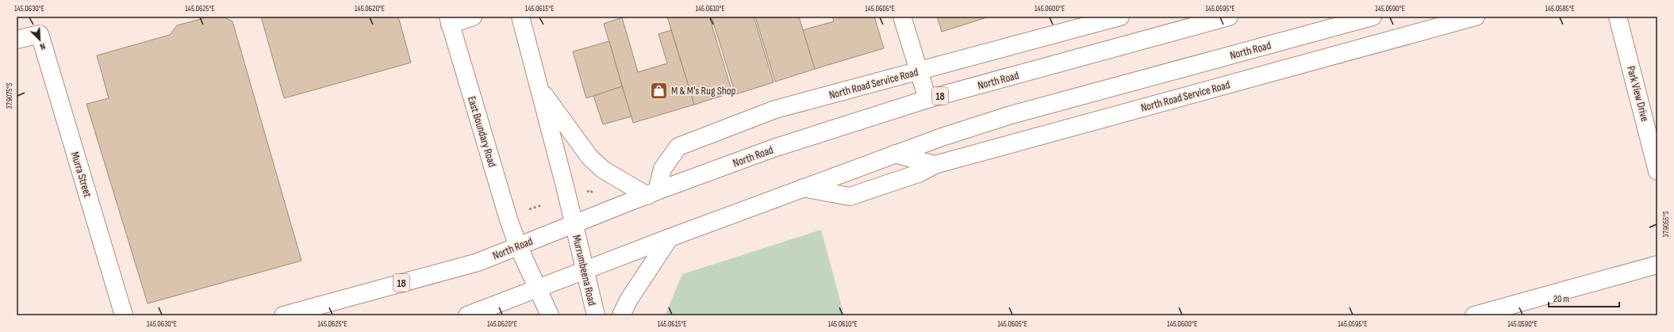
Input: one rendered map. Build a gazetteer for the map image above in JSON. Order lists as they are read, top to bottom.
{
  "streets": {
    "main road": [
      "North Road",
      "North Road Service Road",
      "Park View Drive",
      "18",
      "East Boundary Road",
      "Murra Street",
      "Murrumbeena Road"
    ]
  },
  "crossings": [
    ["North Road", "North Road Service Road"],
    ["North Road", "East Boundary Road"],
    ["North Road", "Murrumbeena Road"]
  ],
  "places": {
    "shop": ["M & M's Rug Shop"]
  },
  "scale_bar": "20 m",
  "north": "bottom right",
  "coordinates": [
    "145.0630°E",
    "145.0625°E",
    "145.0620°E",
    "145.0615°E",
    "145.0610°E",
    "145.0605°E",
    "145.0600°E",
    "145.0595°E",
    "145.0590°E",
    "145.0585°E",
    "37.9075°S",
    "37.9055°S"
  ]
}
